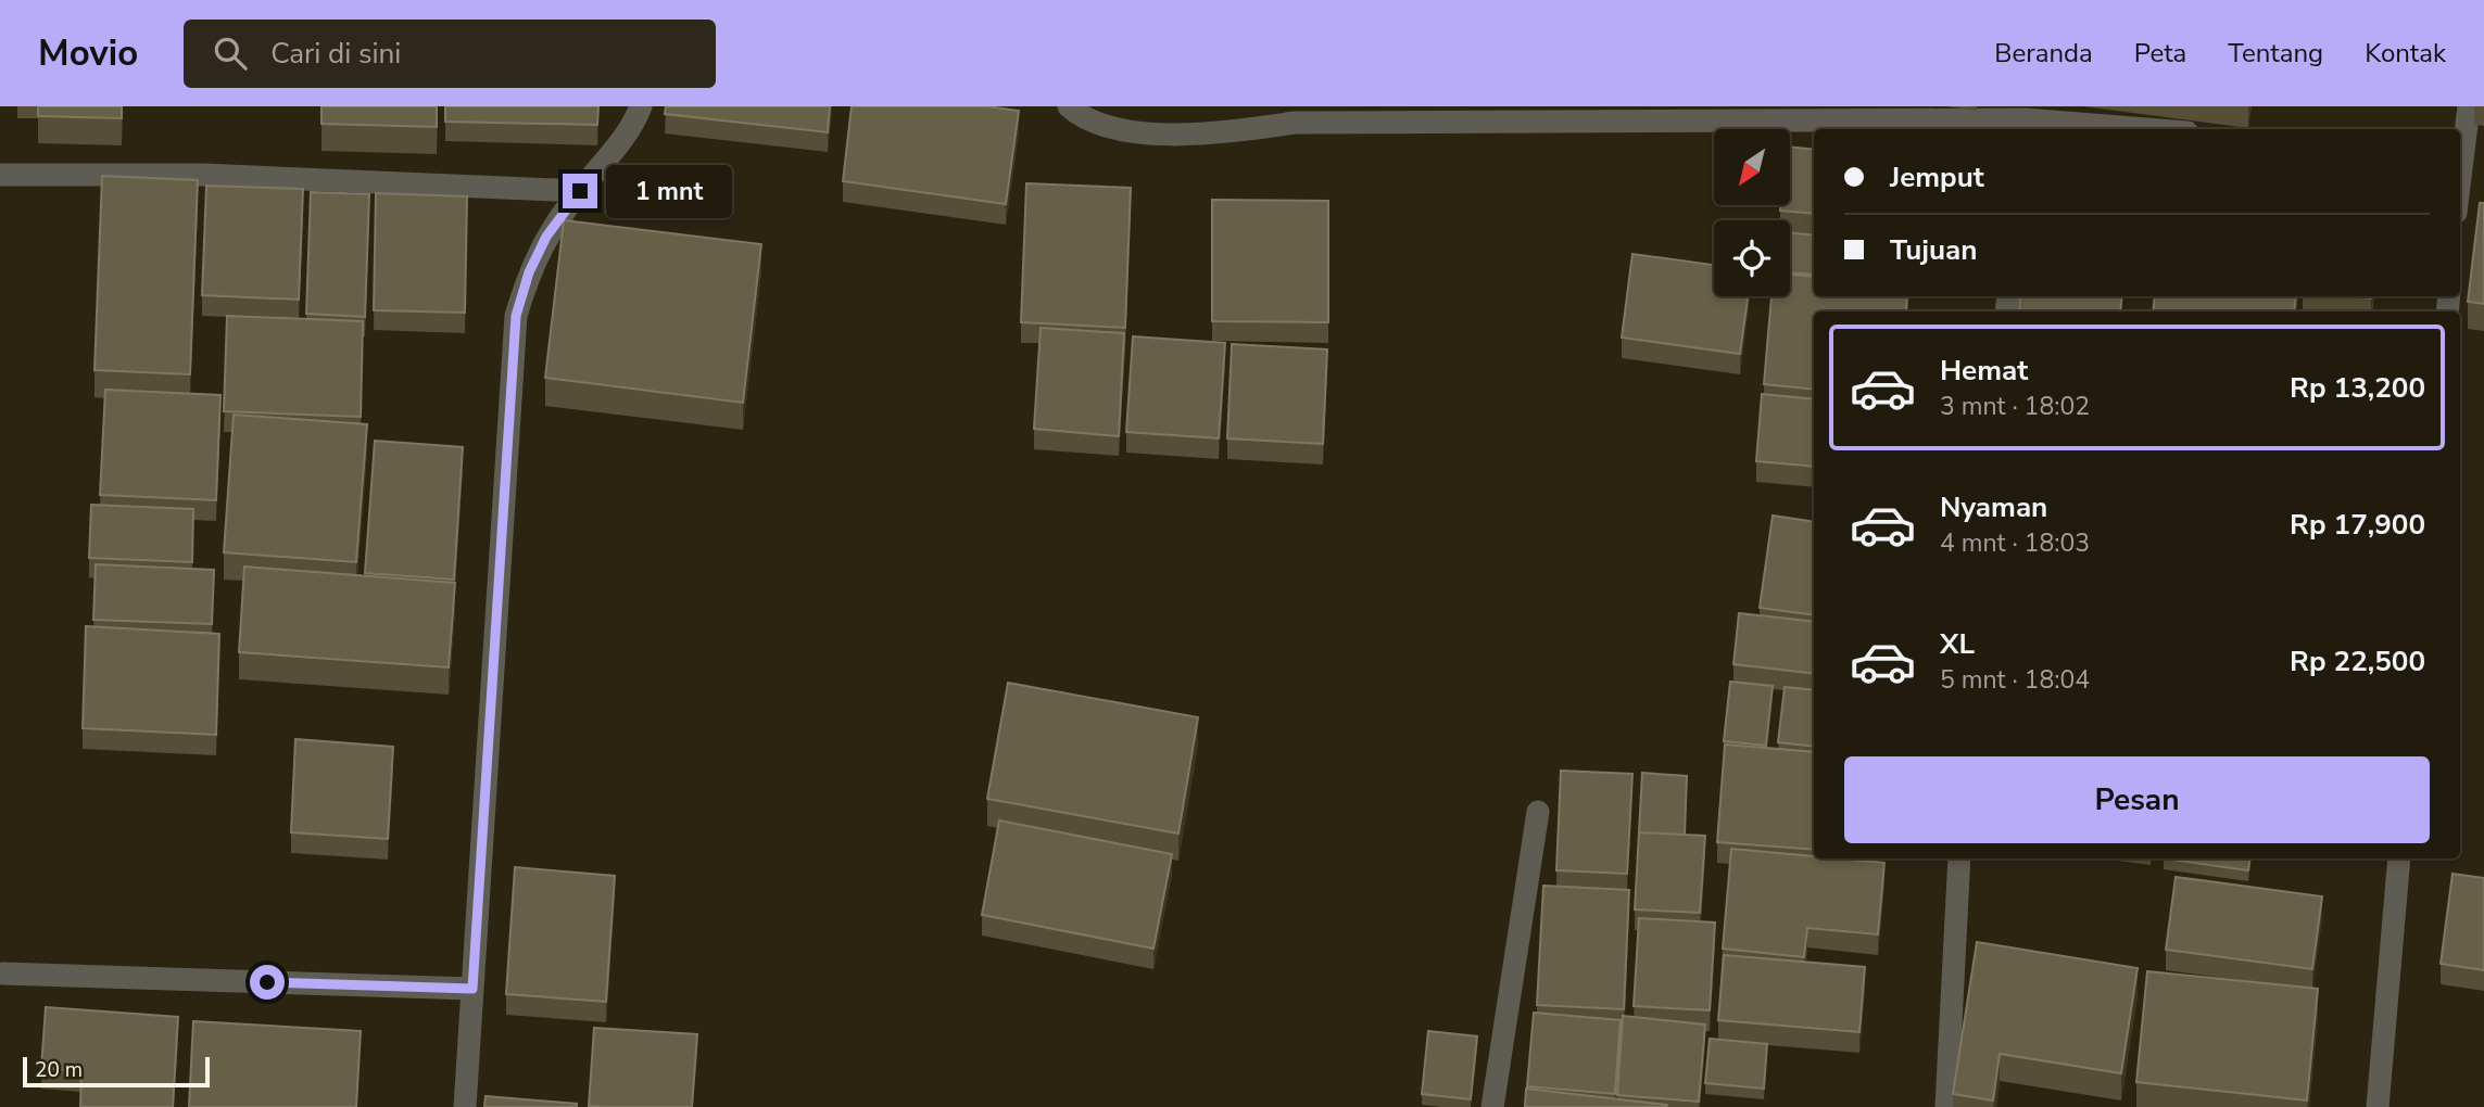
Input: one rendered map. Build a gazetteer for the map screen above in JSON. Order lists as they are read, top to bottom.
{
  "scale_bar": "20 m",
  "north": "bottom left",
  "page": {
    "header": "Movio",
    "search": "Cari di sini",
    "nav": [
      "Beranda",
      "Peta",
      "Tentang",
      "Kontak"
    ],
    "banner": ["Jemput", "Tujuan"],
    "bubble": "1 mnt",
    "list": [
      {
        "name": "Hemat",
        "note": "3 mnt · 18:02",
        "value": "Rp 13,200"
      },
      {
        "name": "Nyaman",
        "note": "4 mnt · 18:03",
        "value": "Rp 17,900"
      },
      {
        "name": "XL",
        "note": "5 mnt · 18:04",
        "value": "Rp 22,500"
      }
    ],
    "buttons": "Pesan",
    "scale": "20 m"
  }
}
